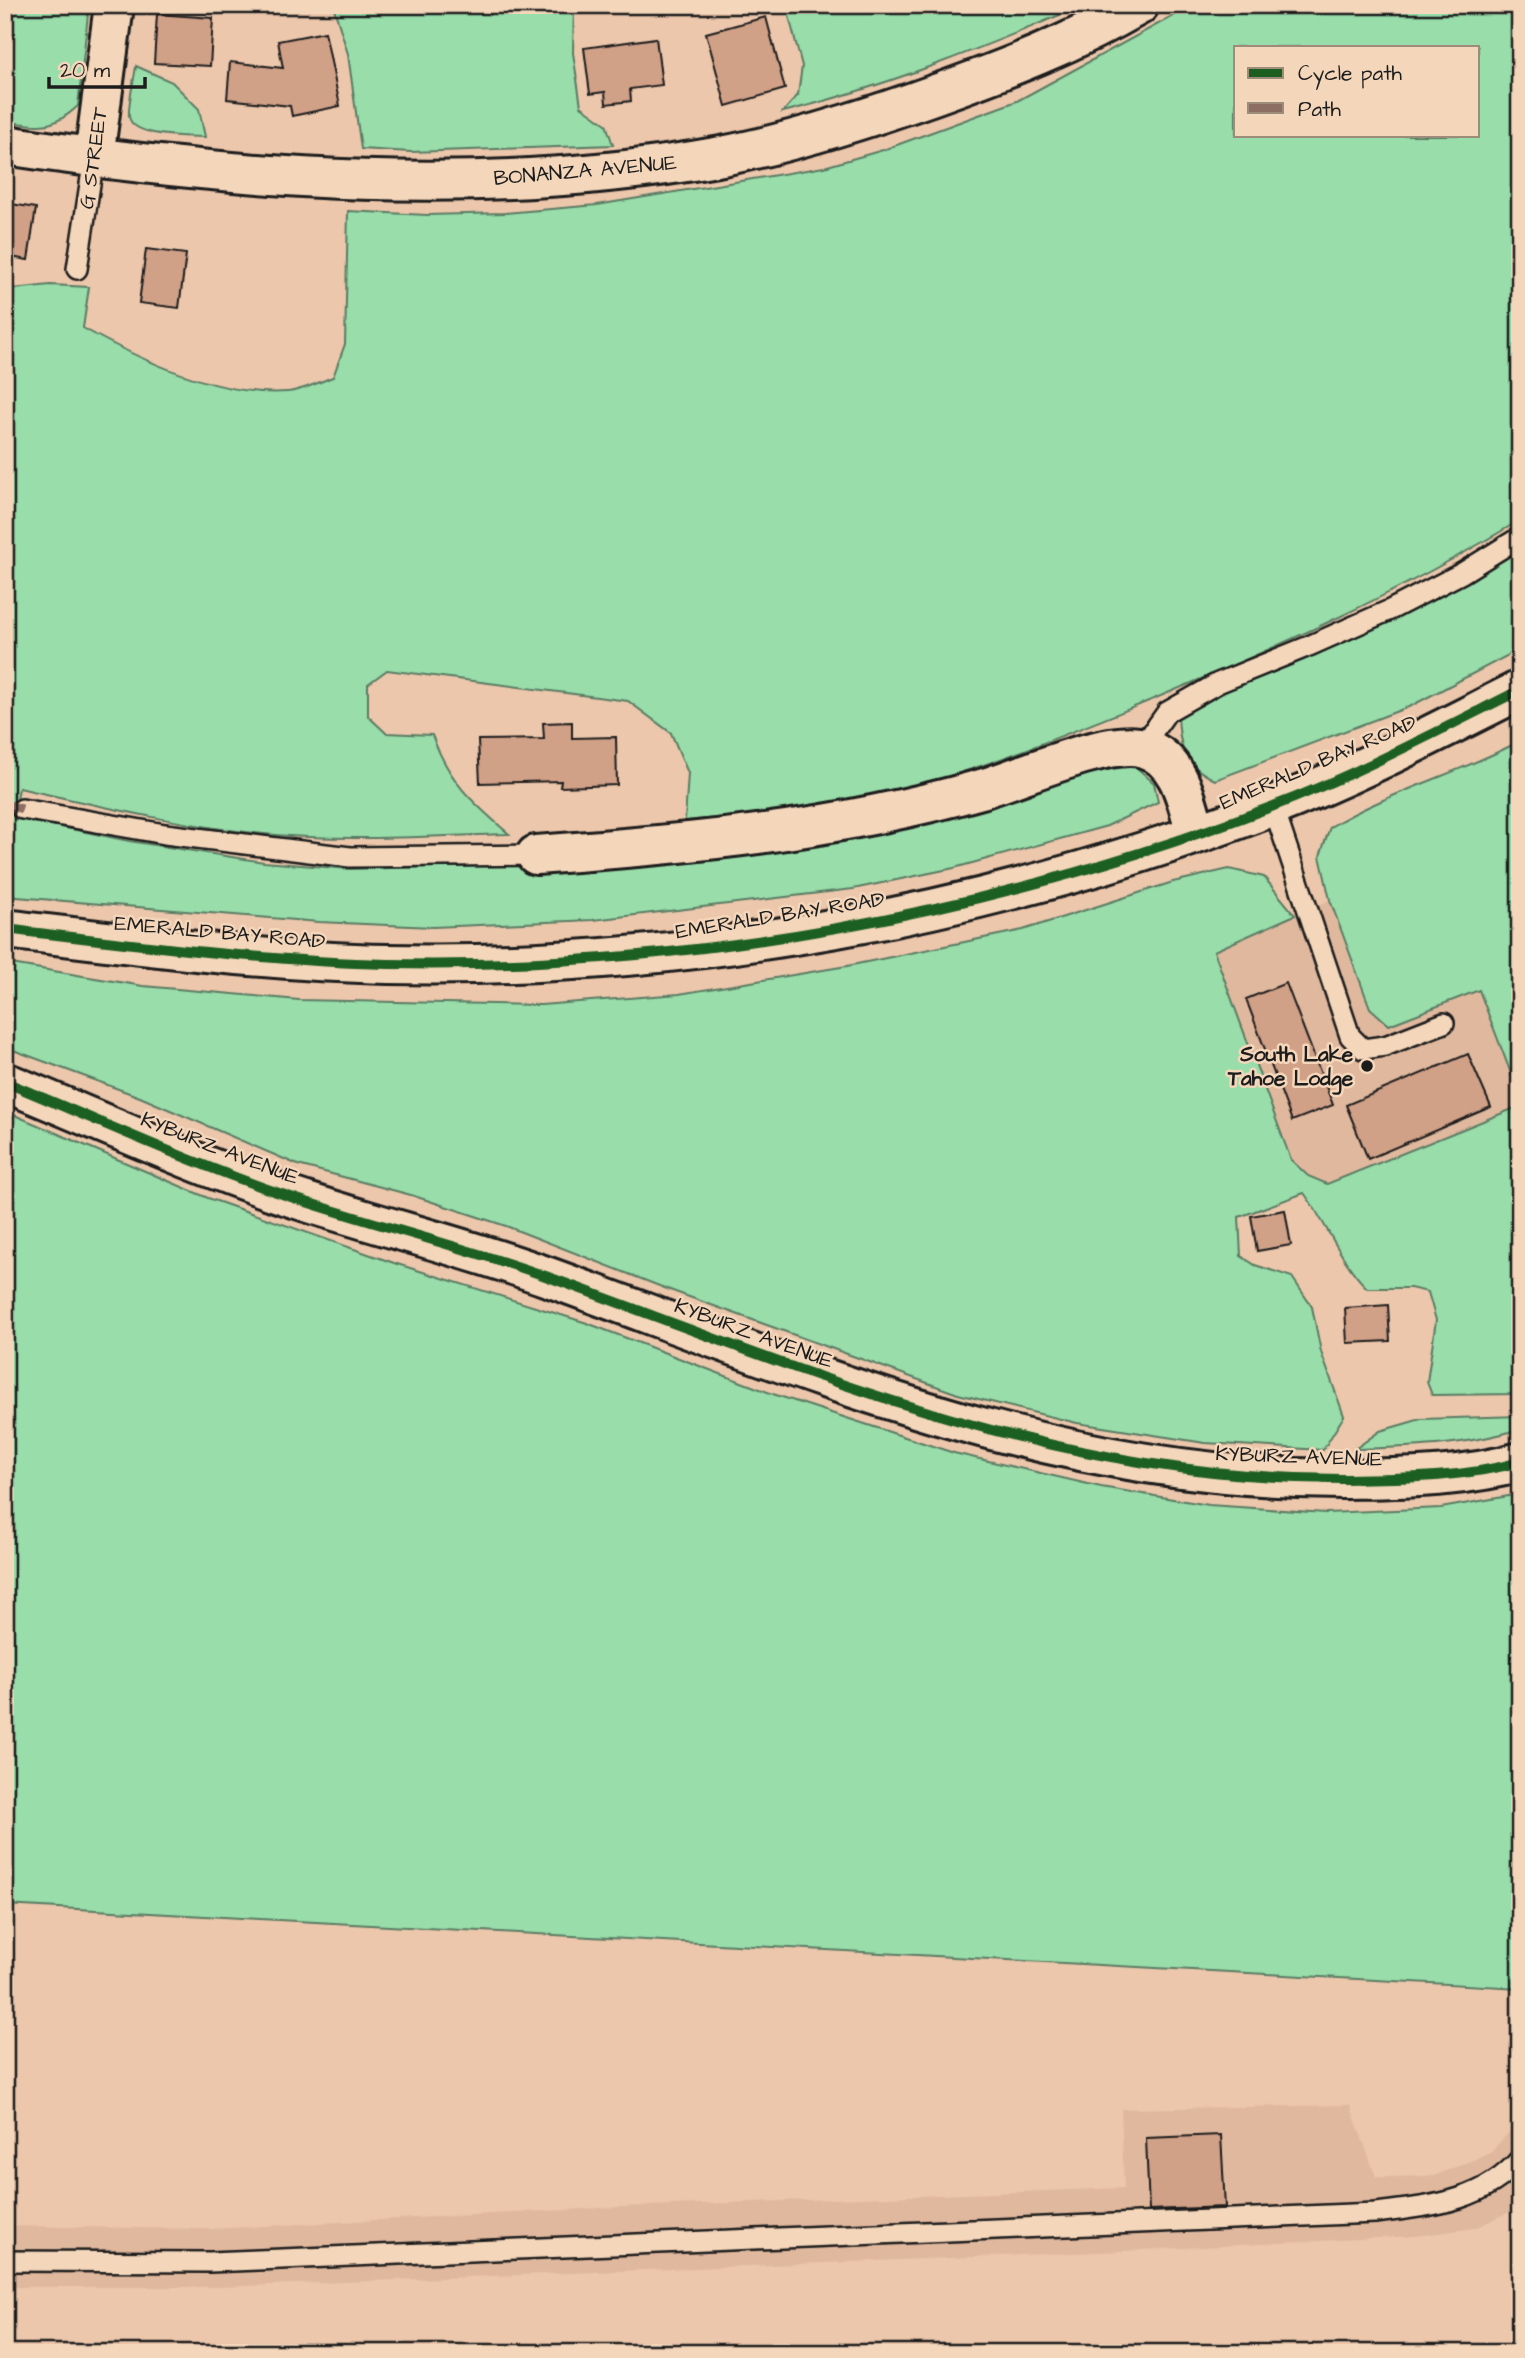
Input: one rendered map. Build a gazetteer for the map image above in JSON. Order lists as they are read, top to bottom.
{
  "streets": {
    "main road": [
      "G STREET",
      "BONANZA AVENUE",
      "EMERALD BAY ROAD",
      "KYBURZ AVENUE"
    ]
  },
  "crossings": [
    ["G STREET", "BONANZA AVENUE"]
  ],
  "places": ["South Lake Tahoe Lodge"],
  "legend": ["Cycle path", "Path"],
  "scale_bar": "20 m"
}
